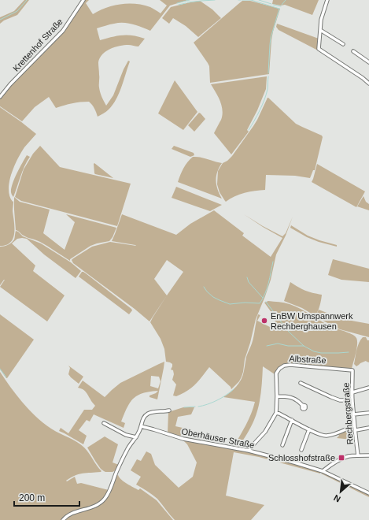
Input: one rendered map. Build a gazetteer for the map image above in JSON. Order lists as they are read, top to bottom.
{
  "streets": {
    "street": [
      "Krettenhof Straße",
      "Albstraße",
      "Rechbergstraße",
      "Oberhäuser Straße"
    ]
  },
  "crossings": [
    ["Albstraße", "Rechbergstraße"],
    ["Albstraße", "Oberhäuser Straße"]
  ],
  "places": {
    "other": ["EnBW Umspannwerk Rechberghausen"],
    "transit": ["Schlosshofstraße"]
  },
  "scale_bar": "200 m",
  "north": "bottom left"
}
